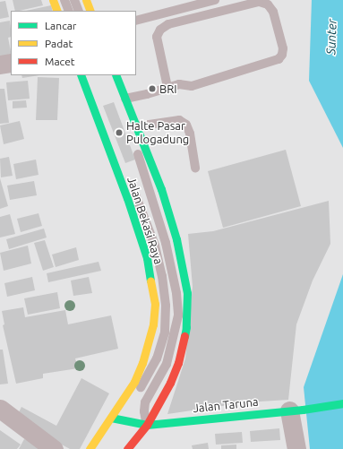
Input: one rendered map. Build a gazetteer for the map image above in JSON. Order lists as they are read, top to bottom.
{
  "streets": {
    "main road": ["Jalan Bekasi Raya", "Jalan Taruna"]
  },
  "crossings": [
    ["Jalan Bekasi Raya", "Jalan Taruna"]
  ],
  "water": ["Sunter"],
  "places": ["BRI", "Halte Pasar Pulogadung"],
  "legend": ["Lancar", "Padat", "Macet"]
}
